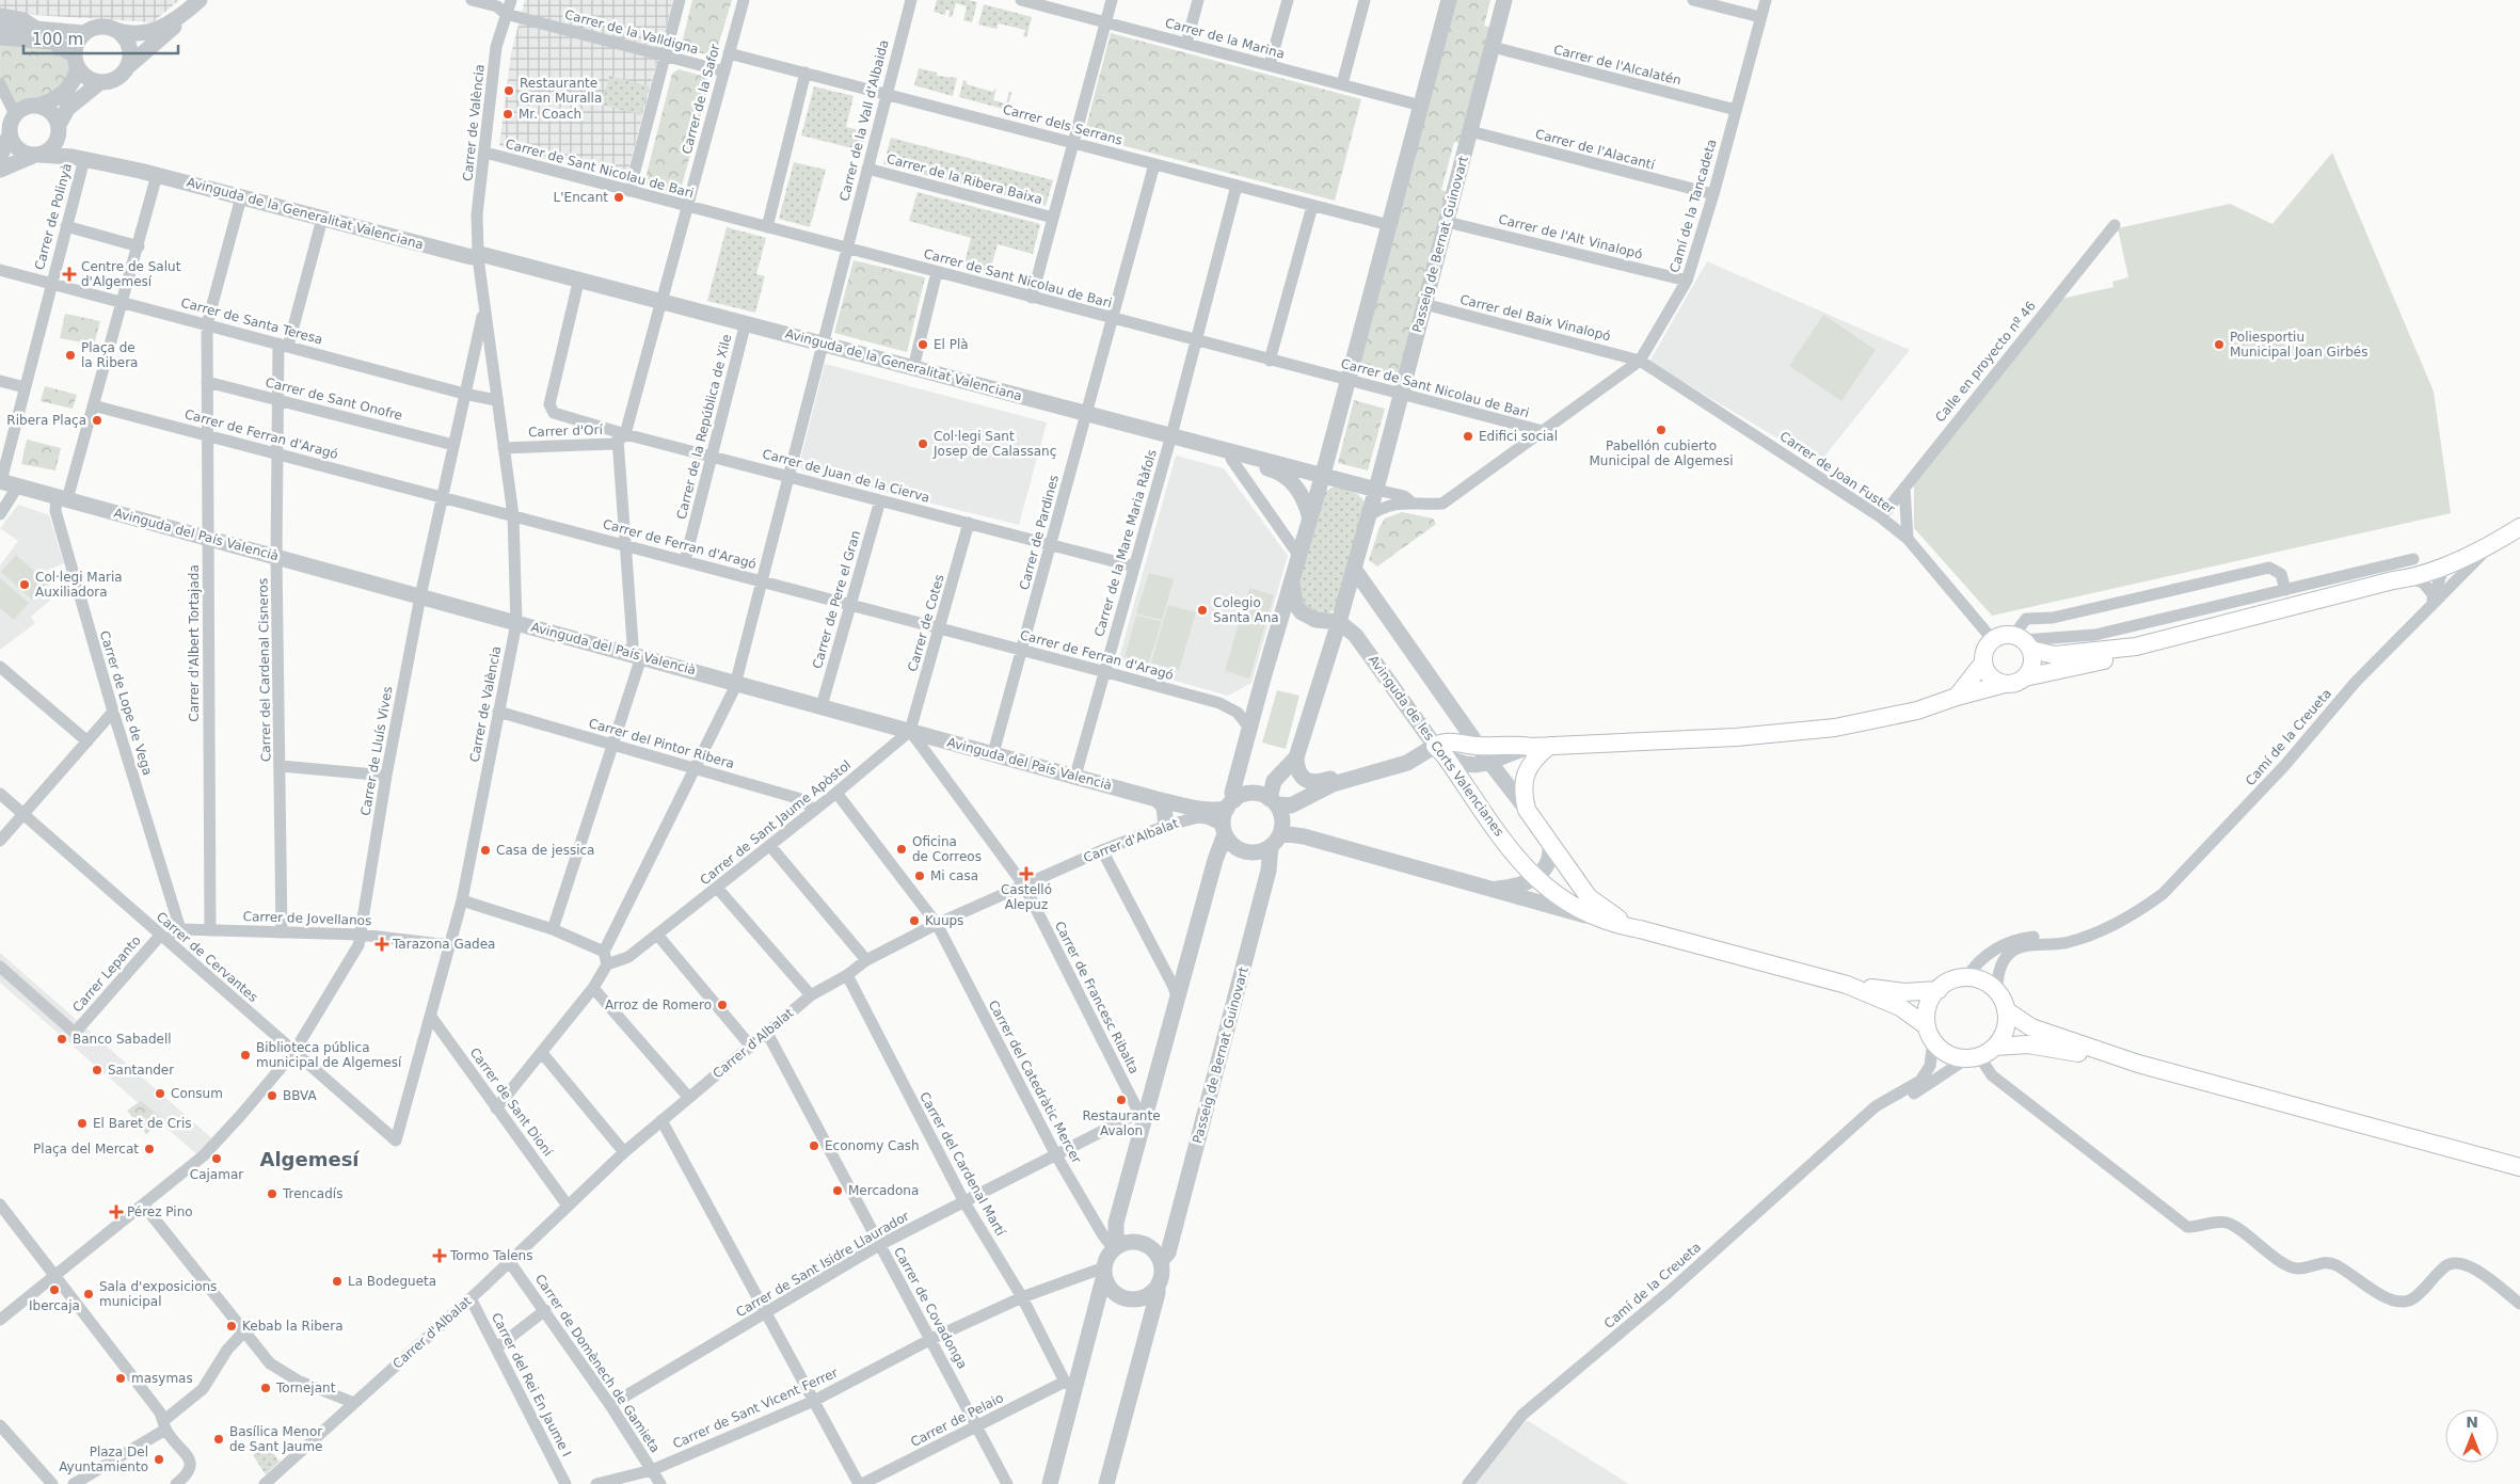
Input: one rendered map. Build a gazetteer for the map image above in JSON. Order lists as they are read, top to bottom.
{
  "streets": {
    "main road": ["Avinguda de les Corts Valencianes"],
    "street": [
      "Carrer de la Valldigna",
      "Carrer de la Marina",
      "Carrer de l'Alcalatén",
      "Carrer de la Safor",
      "Carrer de la Vall d'Albaida",
      "Carrer de València",
      "Carrer dels Serrans",
      "Carrer de l'Alacantí",
      "Carrer de Sant Nicolau de Bari",
      "Carrer de la Ribera Baixa",
      "Camí de la Tancadeta",
      "Avinguda de la Generalitat Valenciana",
      "Carrer de Polinyà",
      "Carrer de l'Alt Vinalopó",
      "Passeig de Bernat Guinovart",
      "Carrer del Baix Vinalopó",
      "Carrer de Santa Teresa",
      "Calle en proyecto nº 46",
      "Carrer de Sant Onofre",
      "Carrer de la República de Xile",
      "Carrer d'Orí",
      "Carrer de Ferran d'Aragó",
      "Carrer de Joan Fuster",
      "Carrer de Juan de la Cierva",
      "Carrer de Pardines",
      "Avinguda del País Valencià",
      "Carrer de la Mare Maria Ràfols",
      "Carrer de Pere el Gran",
      "Carrer de Cotes",
      "Carrer d'Albert Tortajada",
      "Carrer del Cardenal Cisneros",
      "Carrer de Lope de Vega",
      "Camí de la Creueta",
      "Carrer del Pintor Ribera",
      "Carrer de Lluís Vives",
      "Carrer de Sant Jaume Apòstol",
      "Carrer d'Albalat",
      "Carrer de Jovellanos",
      "Carrer de Cervantes",
      "Carrer Lepanto",
      "Carrer de Francesc Ribalta",
      "Carrer del Catedràtic Mercer",
      "Carrer de Sant Dioní",
      "Carrer del Cardenal Martí",
      "Carrer de Sant Isidre Llaurador",
      "Carrer de Covadonga",
      "Carrer de Domènech de Gamieta",
      "Carrer del Rei En Jaume I",
      "Carrer de Sant Vicent Ferrer",
      "Carrer de Pelaio"
    ]
  },
  "crossings": [
    ["Carrer de la Valldigna", "Carrer de la Safor"],
    ["Carrer de la Valldigna", "Carrer de València"],
    ["Carrer de l'Alcalatén", "Camí de la Tancadeta"],
    ["Carrer de l'Alcalatén", "Passeig de Bernat Guinovart"],
    ["Carrer de la Safor", "Carrer dels Serrans"],
    ["Carrer de la Safor", "Carrer de Sant Nicolau de Bari"],
    ["Carrer de la Safor", "Avinguda de la Generalitat Valenciana"],
    ["Carrer de la Safor", "Carrer d'Orí"],
    ["Carrer de la Safor", "Carrer de Ferran d'Aragó"],
    ["Carrer de la Safor", "Carrer de Juan de la Cierva"],
    ["Carrer de la Safor", "Avinguda del País Valencià"],
    ["Carrer de la Safor", "Carrer del Pintor Ribera"],
    ["Carrer de la Vall d'Albaida", "Carrer dels Serrans"],
    ["Carrer de la Vall d'Albaida", "Carrer de Sant Nicolau de Bari"],
    ["Carrer de la Vall d'Albaida", "Carrer de la Ribera Baixa"],
    ["Carrer de la Vall d'Albaida", "Avinguda de la Generalitat Valenciana"],
    ["Carrer de la Vall d'Albaida", "Carrer de Ferran d'Aragó"],
    ["Carrer de la Vall d'Albaida", "Carrer de Juan de la Cierva"],
    ["Carrer de la Vall d'Albaida", "Avinguda del País Valencià"],
    ["Carrer de la Vall d'Albaida", "Carrer del Pintor Ribera"],
    ["Carrer de València", "Carrer de Sant Nicolau de Bari"],
    ["Carrer de València", "Avinguda de la Generalitat Valenciana"],
    ["Carrer de València", "Carrer de Santa Teresa"],
    ["Carrer de València", "Carrer d'Orí"],
    ["Carrer de València", "Carrer de Ferran d'Aragó"],
    ["Carrer de València", "Avinguda del País Valencià"],
    ["Carrer de València", "Carrer del Pintor Ribera"],
    ["Carrer de València", "Carrer de Lluís Vives"],
    ["Carrer de València", "Carrer de Jovellanos"],
    ["Carrer de València", "Carrer de Cervantes"],
    ["Carrer de València", "Carrer de Sant Dioní"],
    ["Carrer dels Serrans", "Carrer de Pardines"],
    ["Carrer dels Serrans", "Carrer de la Mare Maria Ràfols"],
    ["Carrer de l'Alacantí", "Camí de la Tancadeta"],
    ["Carrer de l'Alacantí", "Passeig de Bernat Guinovart"],
    ["Carrer de Sant Nicolau de Bari", "Camí de la Tancadeta"],
    ["Carrer de Sant Nicolau de Bari", "Passeig de Bernat Guinovart"],
    ["Carrer de Sant Nicolau de Bari", "Carrer de Pardines"],
    ["Carrer de Sant Nicolau de Bari", "Carrer de la Mare Maria Ràfols"],
    ["Camí de la Tancadeta", "Carrer de l'Alt Vinalopó"],
    ["Camí de la Tancadeta", "Passeig de Bernat Guinovart"],
    ["Camí de la Tancadeta", "Carrer del Baix Vinalopó"],
    ["Camí de la Tancadeta", "Carrer de Joan Fuster"],
    ["Avinguda de la Generalitat Valenciana", "Carrer de Polinyà"],
    ["Avinguda de la Generalitat Valenciana", "Carrer de la República de Xile"],
    ["Avinguda de la Generalitat Valenciana", "Carrer de Juan de la Cierva"],
    ["Avinguda de la Generalitat Valenciana", "Carrer de Pardines"],
    ["Avinguda de la Generalitat Valenciana", "Carrer de la Mare Maria Ràfols"],
    ["Avinguda de la Generalitat Valenciana", "Carrer d'Albert Tortajada"],
    ["Avinguda de la Generalitat Valenciana", "Carrer del Cardenal Cisneros"],
    ["Carrer de Polinyà", "Carrer de Santa Teresa"],
    ["Carrer de l'Alt Vinalopó", "Passeig de Bernat Guinovart"],
    ["Passeig de Bernat Guinovart", "Carrer del Baix Vinalopó"],
    ["Passeig de Bernat Guinovart", "Avinguda del País Valencià"],
    ["Passeig de Bernat Guinovart", "Avinguda de les Corts Valencianes"],
    ["Passeig de Bernat Guinovart", "Carrer d'Albalat"],
    ["Passeig de Bernat Guinovart", "Carrer del Catedràtic Mercer"],
    ["Passeig de Bernat Guinovart", "Carrer de Sant Vicent Ferrer"],
    ["Carrer del Baix Vinalopó", "Carrer de Joan Fuster"],
    ["Carrer de Santa Teresa", "Carrer d'Albert Tortajada"],
    ["Carrer de Santa Teresa", "Carrer del Cardenal Cisneros"],
    ["Carrer de Santa Teresa", "Carrer de Lluís Vives"],
    ["Calle en proyecto nº 46", "Carrer de Joan Fuster"],
    ["Carrer de Sant Onofre", "Carrer d'Albert Tortajada"],
    ["Carrer de Sant Onofre", "Carrer del Cardenal Cisneros"],
    ["Carrer de Sant Onofre", "Carrer de Lluís Vives"],
    ["Carrer de la República de Xile", "Carrer de Ferran d'Aragó"],
    ["Carrer de la República de Xile", "Carrer de Juan de la Cierva"],
    ["Carrer d'Orí", "Carrer de Juan de la Cierva"],
    ["Carrer de Ferran d'Aragó", "Carrer de Pardines"],
    ["Carrer de Ferran d'Aragó", "Carrer de la Mare Maria Ràfols"],
    ["Carrer de Ferran d'Aragó", "Carrer de Pere el Gran"],
    ["Carrer de Ferran d'Aragó", "Carrer de Cotes"],
    ["Carrer de Ferran d'Aragó", "Carrer d'Albert Tortajada"],
    ["Carrer de Ferran d'Aragó", "Carrer del Cardenal Cisneros"],
    ["Carrer de Ferran d'Aragó", "Carrer de Lluís Vives"],
    ["Carrer de Juan de la Cierva", "Carrer de Pardines"],
    ["Carrer de Juan de la Cierva", "Carrer de la Mare Maria Ràfols"],
    ["Carrer de Juan de la Cierva", "Carrer de Pere el Gran"],
    ["Carrer de Juan de la Cierva", "Carrer de Cotes"],
    ["Carrer de Pardines", "Avinguda del País Valencià"],
    ["Avinguda del País Valencià", "Carrer de la Mare Maria Ràfols"],
    ["Avinguda del País Valencià", "Carrer de Pere el Gran"],
    ["Avinguda del País Valencià", "Carrer de Cotes"],
    ["Avinguda del País Valencià", "Carrer d'Albert Tortajada"],
    ["Avinguda del País Valencià", "Carrer del Cardenal Cisneros"],
    ["Avinguda del País Valencià", "Carrer de Lope de Vega"],
    ["Avinguda del País Valencià", "Carrer de Lluís Vives"],
    ["Avinguda del País Valencià", "Carrer de Sant Jaume Apòstol"],
    ["Avinguda del País Valencià", "Carrer d'Albalat"],
    ["Avinguda del País Valencià", "Carrer de Francesc Ribalta"],
    ["Carrer de Cotes", "Carrer de Sant Jaume Apòstol"],
    ["Carrer de Cotes", "Carrer de Francesc Ribalta"],
    ["Carrer d'Albert Tortajada", "Carrer de Jovellanos"],
    ["Carrer del Cardenal Cisneros", "Carrer de Jovellanos"],
    ["Carrer de Lope de Vega", "Carrer de Jovellanos"],
    ["Carrer del Pintor Ribera", "Carrer de Sant Jaume Apòstol"],
    ["Carrer de Lluís Vives", "Carrer de Jovellanos"],
    ["Carrer de Lluís Vives", "Carrer de Cervantes"],
    ["Carrer de Sant Jaume Apòstol", "Carrer de Francesc Ribalta"],
    ["Carrer de Sant Jaume Apòstol", "Carrer del Catedràtic Mercer"],
    ["Carrer d'Albalat", "Carrer de Francesc Ribalta"],
    ["Carrer d'Albalat", "Carrer del Catedràtic Mercer"],
    ["Carrer d'Albalat", "Carrer de Sant Dioní"],
    ["Carrer d'Albalat", "Carrer del Cardenal Martí"],
    ["Carrer d'Albalat", "Carrer de Covadonga"],
    ["Carrer d'Albalat", "Carrer de Domènech de Gamieta"],
    ["Carrer d'Albalat", "Carrer del Rei En Jaume I"],
    ["Carrer de Cervantes", "Carrer Lepanto"],
    ["Carrer de Francesc Ribalta", "Carrer de Sant Isidre Llaurador"],
    ["Carrer del Catedràtic Mercer", "Carrer de Sant Isidre Llaurador"],
    ["Carrer del Catedràtic Mercer", "Carrer de Sant Vicent Ferrer"],
    ["Carrer del Cardenal Martí", "Carrer de Sant Isidre Llaurador"],
    ["Carrer del Cardenal Martí", "Carrer de Sant Vicent Ferrer"],
    ["Carrer del Cardenal Martí", "Carrer de Pelaio"],
    ["Carrer de Sant Isidre Llaurador", "Carrer de Covadonga"],
    ["Carrer de Sant Isidre Llaurador", "Carrer de Domènech de Gamieta"],
    ["Carrer de Covadonga", "Carrer de Sant Vicent Ferrer"],
    ["Carrer de Covadonga", "Carrer de Pelaio"],
    ["Carrer de Domènech de Gamieta", "Carrer de Sant Vicent Ferrer"]
  ],
  "districts": ["Algemesí"],
  "places": {
    "other": [
      "Restaurante Gran Muralla",
      "Mr. Coach",
      "L'Encant",
      "El Plà",
      "Poliesportiu Municipal Joan Girbés",
      "Plaça de la Ribera",
      "Ribera Plaça",
      "Pabellón cubierto Municipal de Algemesi",
      "Edifici social",
      "Col·legi Sant Josep de Calassanç",
      "Col·legi Maria Auxiliadora",
      "Colegio Santa Ana",
      "Oficina de Correos",
      "Casa de jessica",
      "Mi casa",
      "Kuups",
      "Arroz de Romero",
      "Banco Sabadell",
      "Biblioteca pública municipal de Algemesí",
      "Santander",
      "Consum",
      "BBVA",
      "Restaurante Avalon",
      "El Baret de Cris",
      "Economy Cash",
      "Plaça del Mercat",
      "Cajamar",
      "Mercadona",
      "Trencadís",
      "La Bodegueta",
      "Ibercaja",
      "Sala d'exposicions municipal",
      "Kebab la Ribera",
      "masymas",
      "Tornejant",
      "Basílica Menor de Sant Jaume",
      "Plaza Del Ayuntamiento"
    ],
    "health": [
      "Centre de Salut d'Algemesí",
      "Castelló Alepuz",
      "Tarazona Gadea",
      "Pérez Pino",
      "Tormo Talens"
    ]
  },
  "scale_bar": "100 m",
  "north": "top"
}
